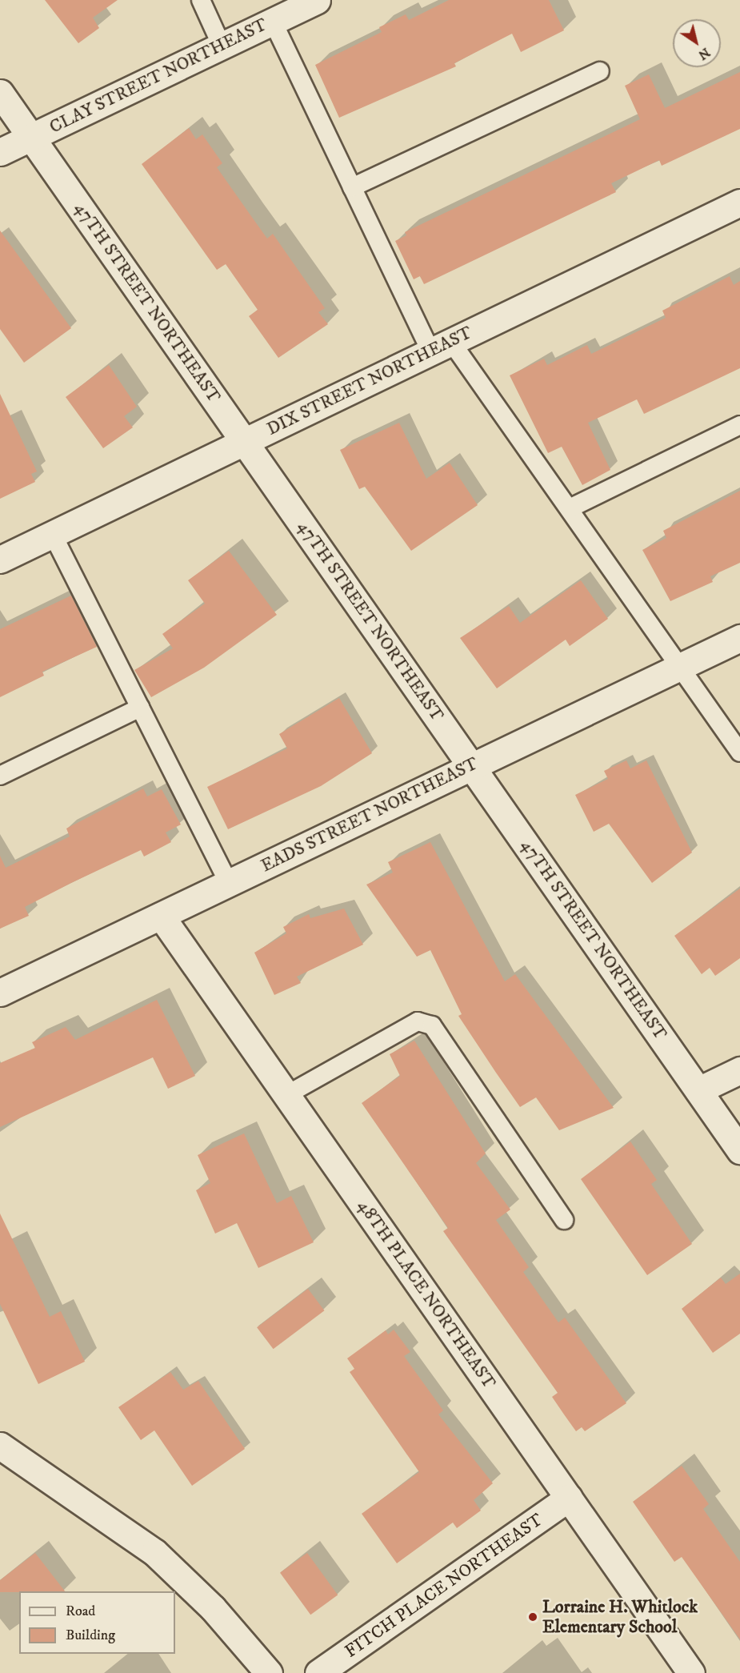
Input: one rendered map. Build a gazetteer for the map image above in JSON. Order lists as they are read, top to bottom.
{
  "streets": {
    "street": [
      "CLAY STREET NORTHEAST",
      "47TH STREET NORTHEAST",
      "DIX STREET NORTHEAST",
      "EADS STREET NORTHEAST",
      "48TH PLACE NORTHEAST",
      "FITCH PLACE NORTHEAST"
    ]
  },
  "crossings": [
    ["CLAY STREET NORTHEAST", "47TH STREET NORTHEAST"],
    ["47TH STREET NORTHEAST", "DIX STREET NORTHEAST"],
    ["47TH STREET NORTHEAST", "EADS STREET NORTHEAST"],
    ["EADS STREET NORTHEAST", "48TH PLACE NORTHEAST"],
    ["48TH PLACE NORTHEAST", "FITCH PLACE NORTHEAST"]
  ],
  "places": ["Lorraine H. Whitlock Elementary School"],
  "legend": ["Road", "Building"],
  "north": "bottom right"
}
